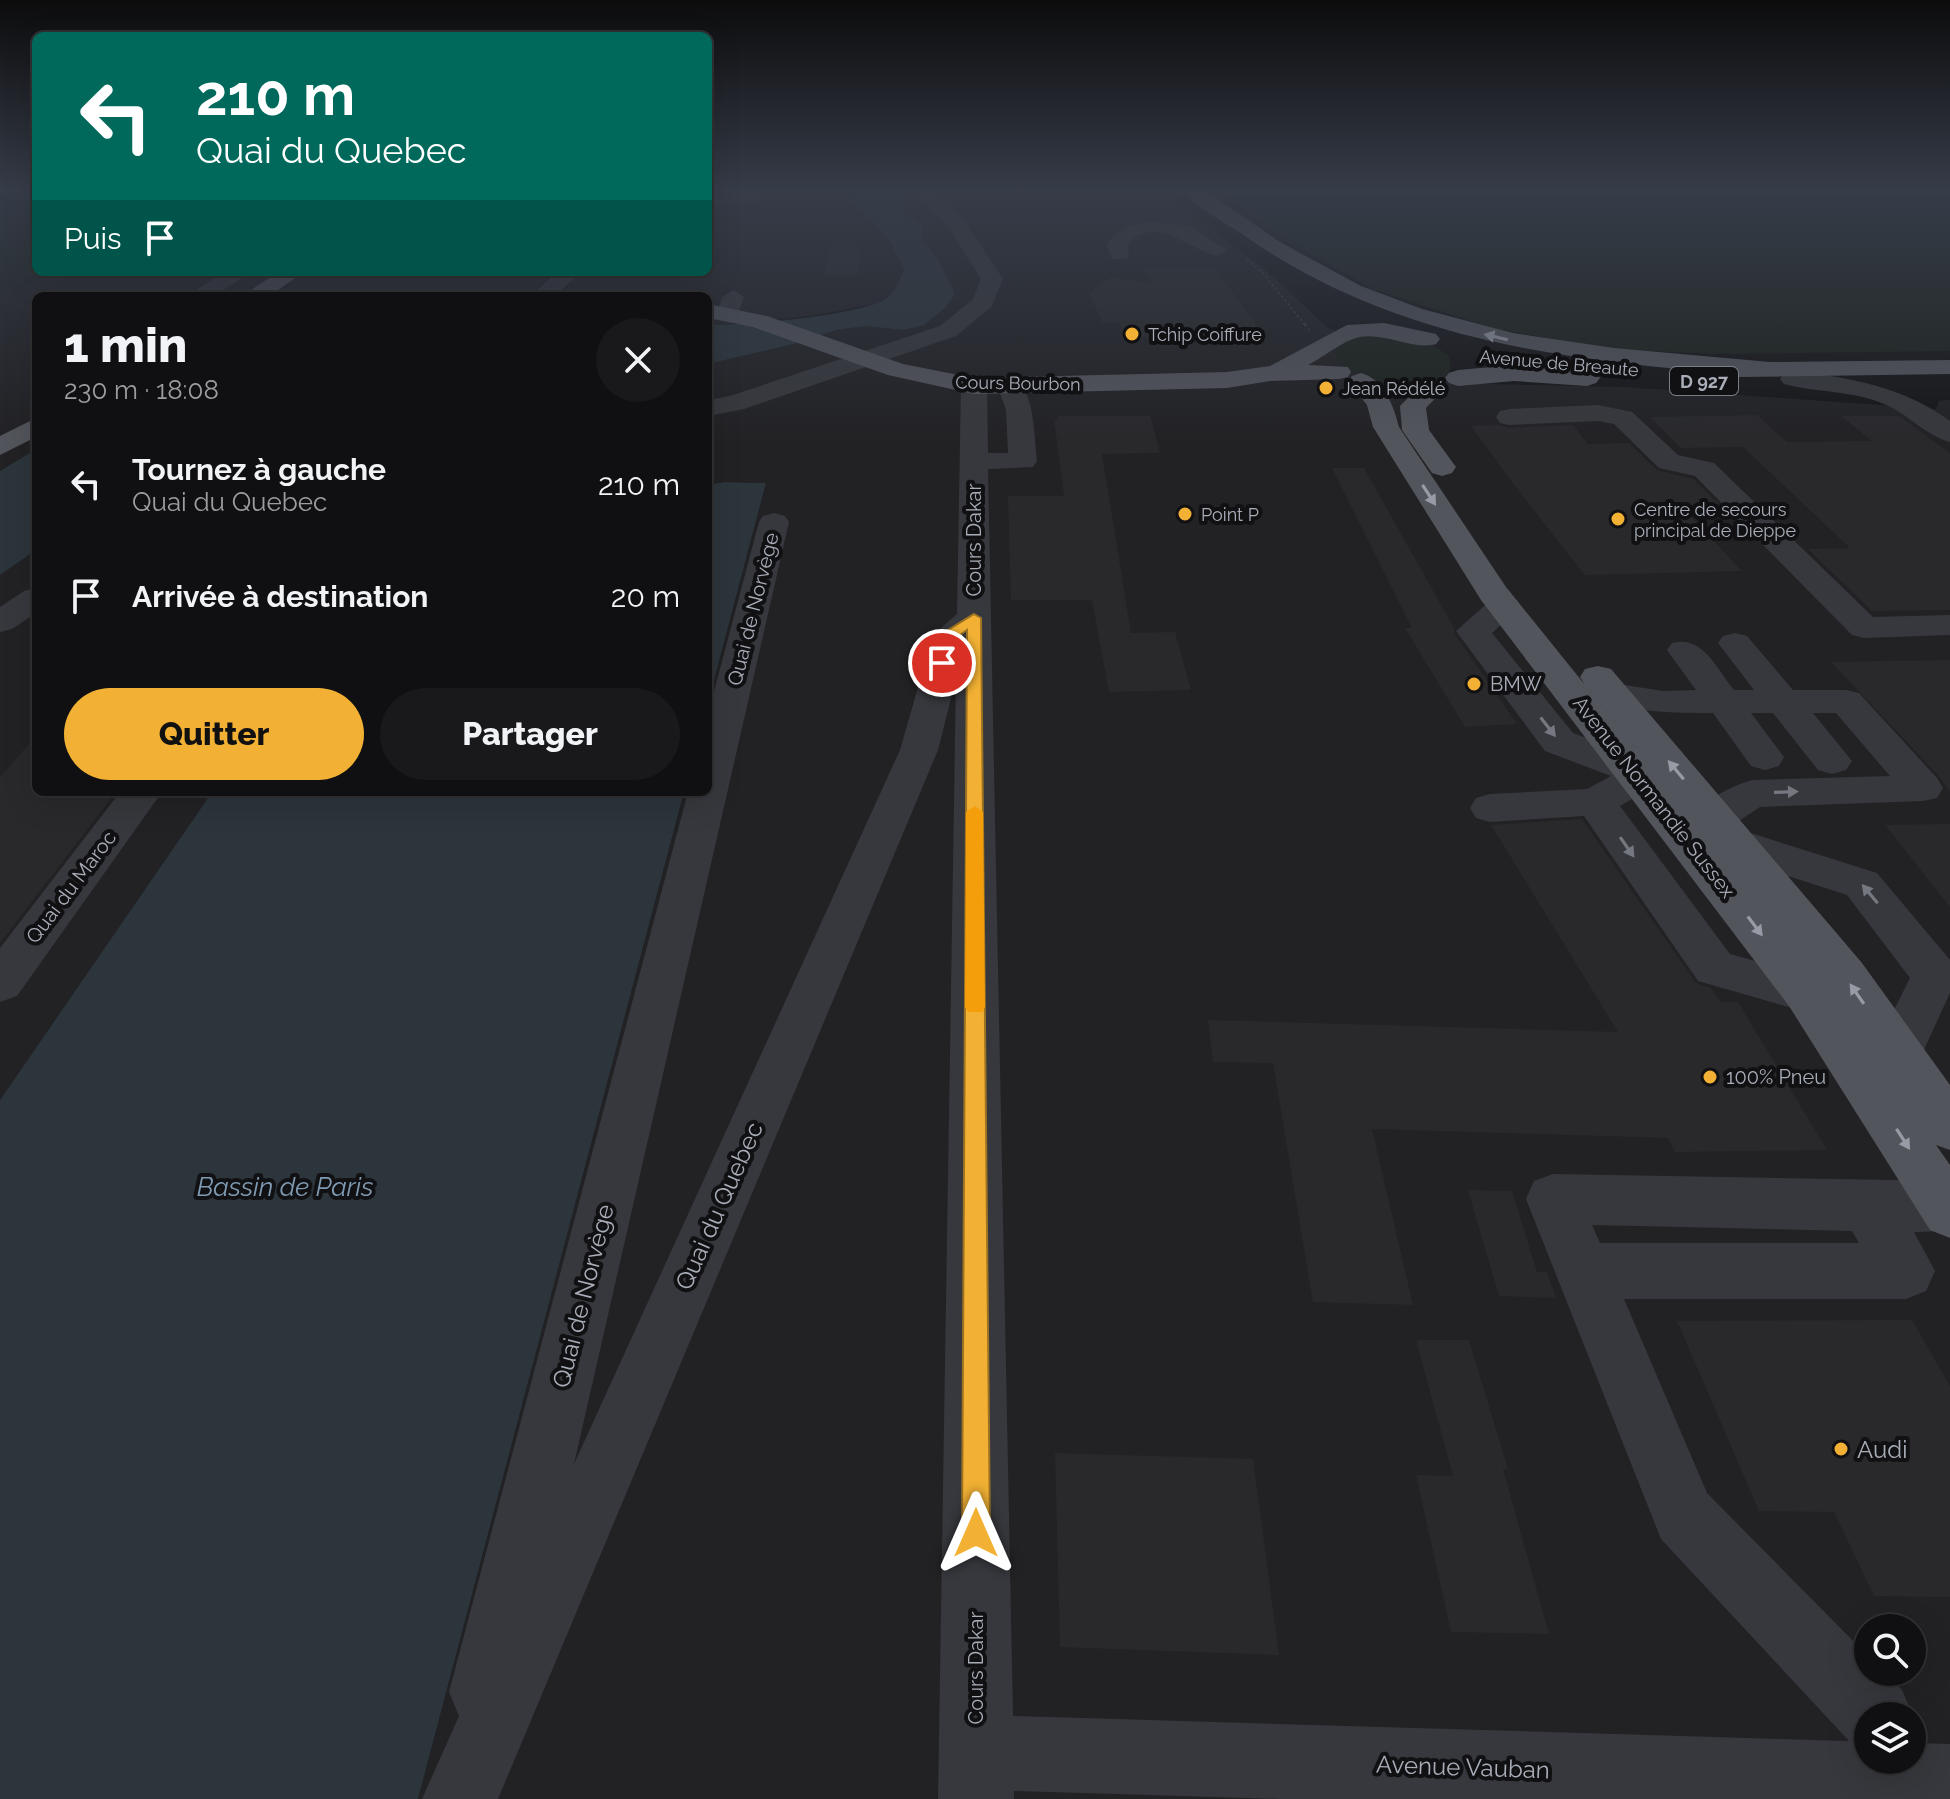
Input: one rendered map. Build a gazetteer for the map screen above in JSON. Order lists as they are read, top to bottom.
{
  "streets": {
    "main road": [
      "Avenue de Breaute",
      "D 927",
      "Cours Bourbon",
      "Avenue Normandie Sussex"
    ],
    "street": [
      "Cours Dakar",
      "Quai de Norvège",
      "Quai du Maroc",
      "Quai du Quebec",
      "Avenue Vauban"
    ]
  },
  "crossings": [
    ["Avenue de Breaute", "Cours Bourbon"],
    ["Avenue de Breaute", "Avenue Normandie Sussex"],
    ["Cours Bourbon", "Cours Dakar"],
    ["Cours Bourbon", "Avenue Normandie Sussex"],
    ["Cours Dakar", "Quai du Quebec"],
    ["Cours Dakar", "Avenue Vauban"],
    ["Quai de Norvège", "Quai du Quebec"]
  ],
  "water": ["Bassin de Paris"],
  "places": [
    "Tchip Coiffure",
    "Jean Rédélé",
    "Point P",
    "Centre de secours principal de Dieppe",
    "BMW",
    "100% Pneu",
    "Audi"
  ],
  "page": {
    "turn": ["210 m", "Quai du Quebec"],
    "then": "Puis",
    "heading": ["1 min", "230 m · 18:08"],
    "list": [
      {
        "name": "Tournez à gauche",
        "note": "Quai du Quebec",
        "value": "210 m"
      },
      {
        "name": "Arrivée à destination",
        "value": "20 m"
      }
    ],
    "buttons": ["Quitter", "Partager"]
  }
}
